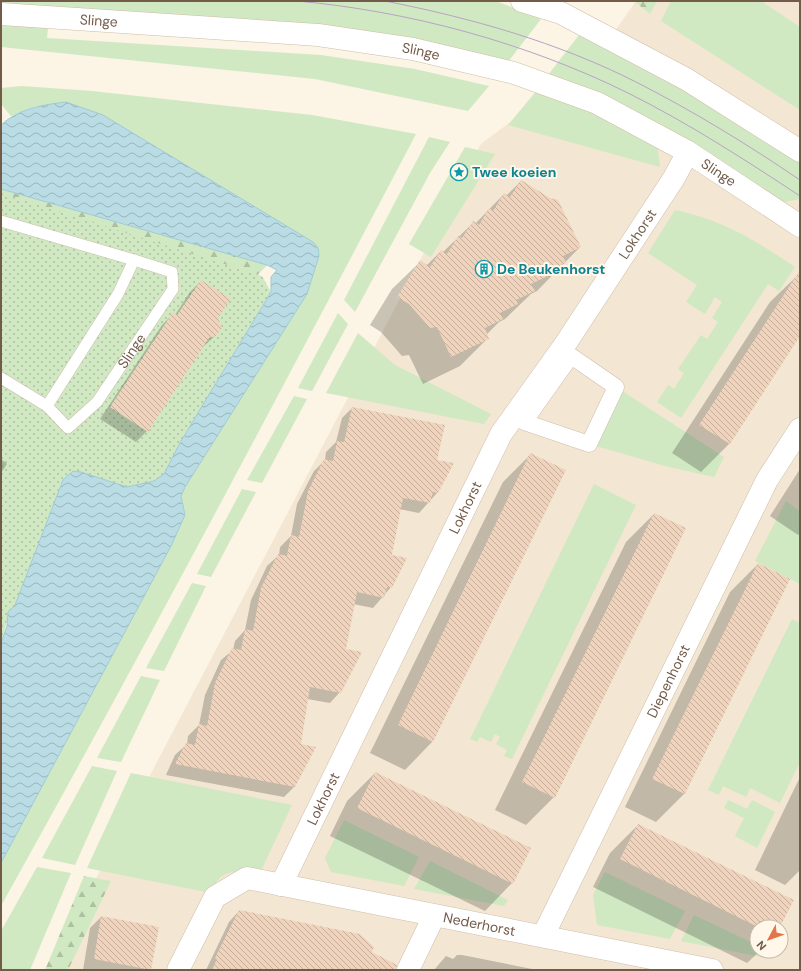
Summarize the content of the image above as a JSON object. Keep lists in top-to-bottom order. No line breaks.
{"streets":{"street":["Slinge","Lokhorst","Diepenhorst","Nederhorst"]},"crossings":[["Slinge","Lokhorst"],["Lokhorst","Nederhorst"],["Diepenhorst","Nederhorst"]],"places":{"place":["Twee koeien"],"building":["De Beukenhorst"]},"north":"bottom left"}
